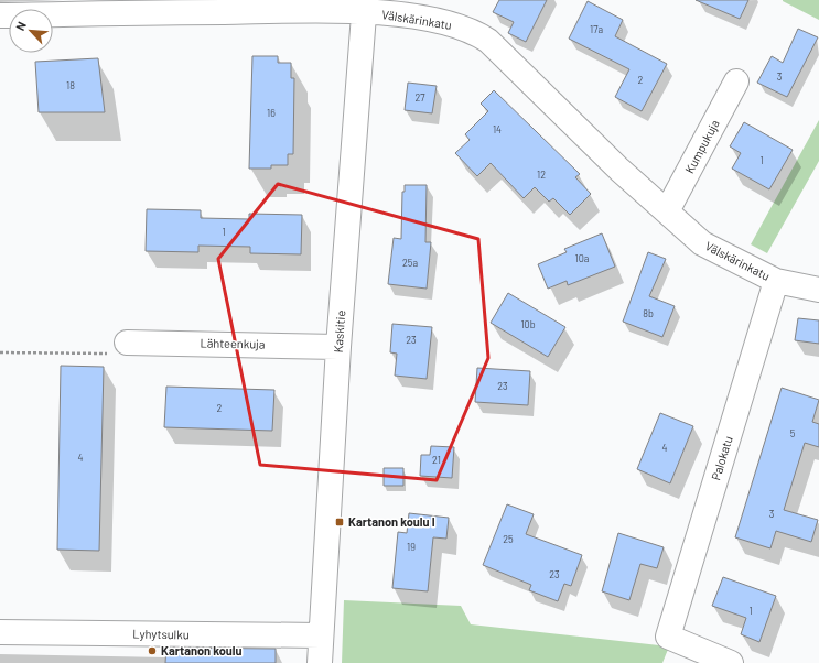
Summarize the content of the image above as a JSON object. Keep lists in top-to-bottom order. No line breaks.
{"streets":{"street":["Välskärinkatu","Kumpukuja","Kaskitie","Lähteenkuja","Palokatu","Lyhytsulku"]},"crossings":[["Välskärinkatu","Kumpukuja"],["Välskärinkatu","Kaskitie"],["Välskärinkatu","Palokatu"],["Kaskitie","Lähteenkuja"],["Kaskitie","Lyhytsulku"]],"places":{"transit":["Kartanon koulu I"],"other":["Kartanon koulu"]},"house_numbers":["17a","3","2","18","27","16","14","1","12","1","10a","25a","8b","10b","23","23","2","5","4","4","21","3","25","19","23","1"],"north":"top left"}
